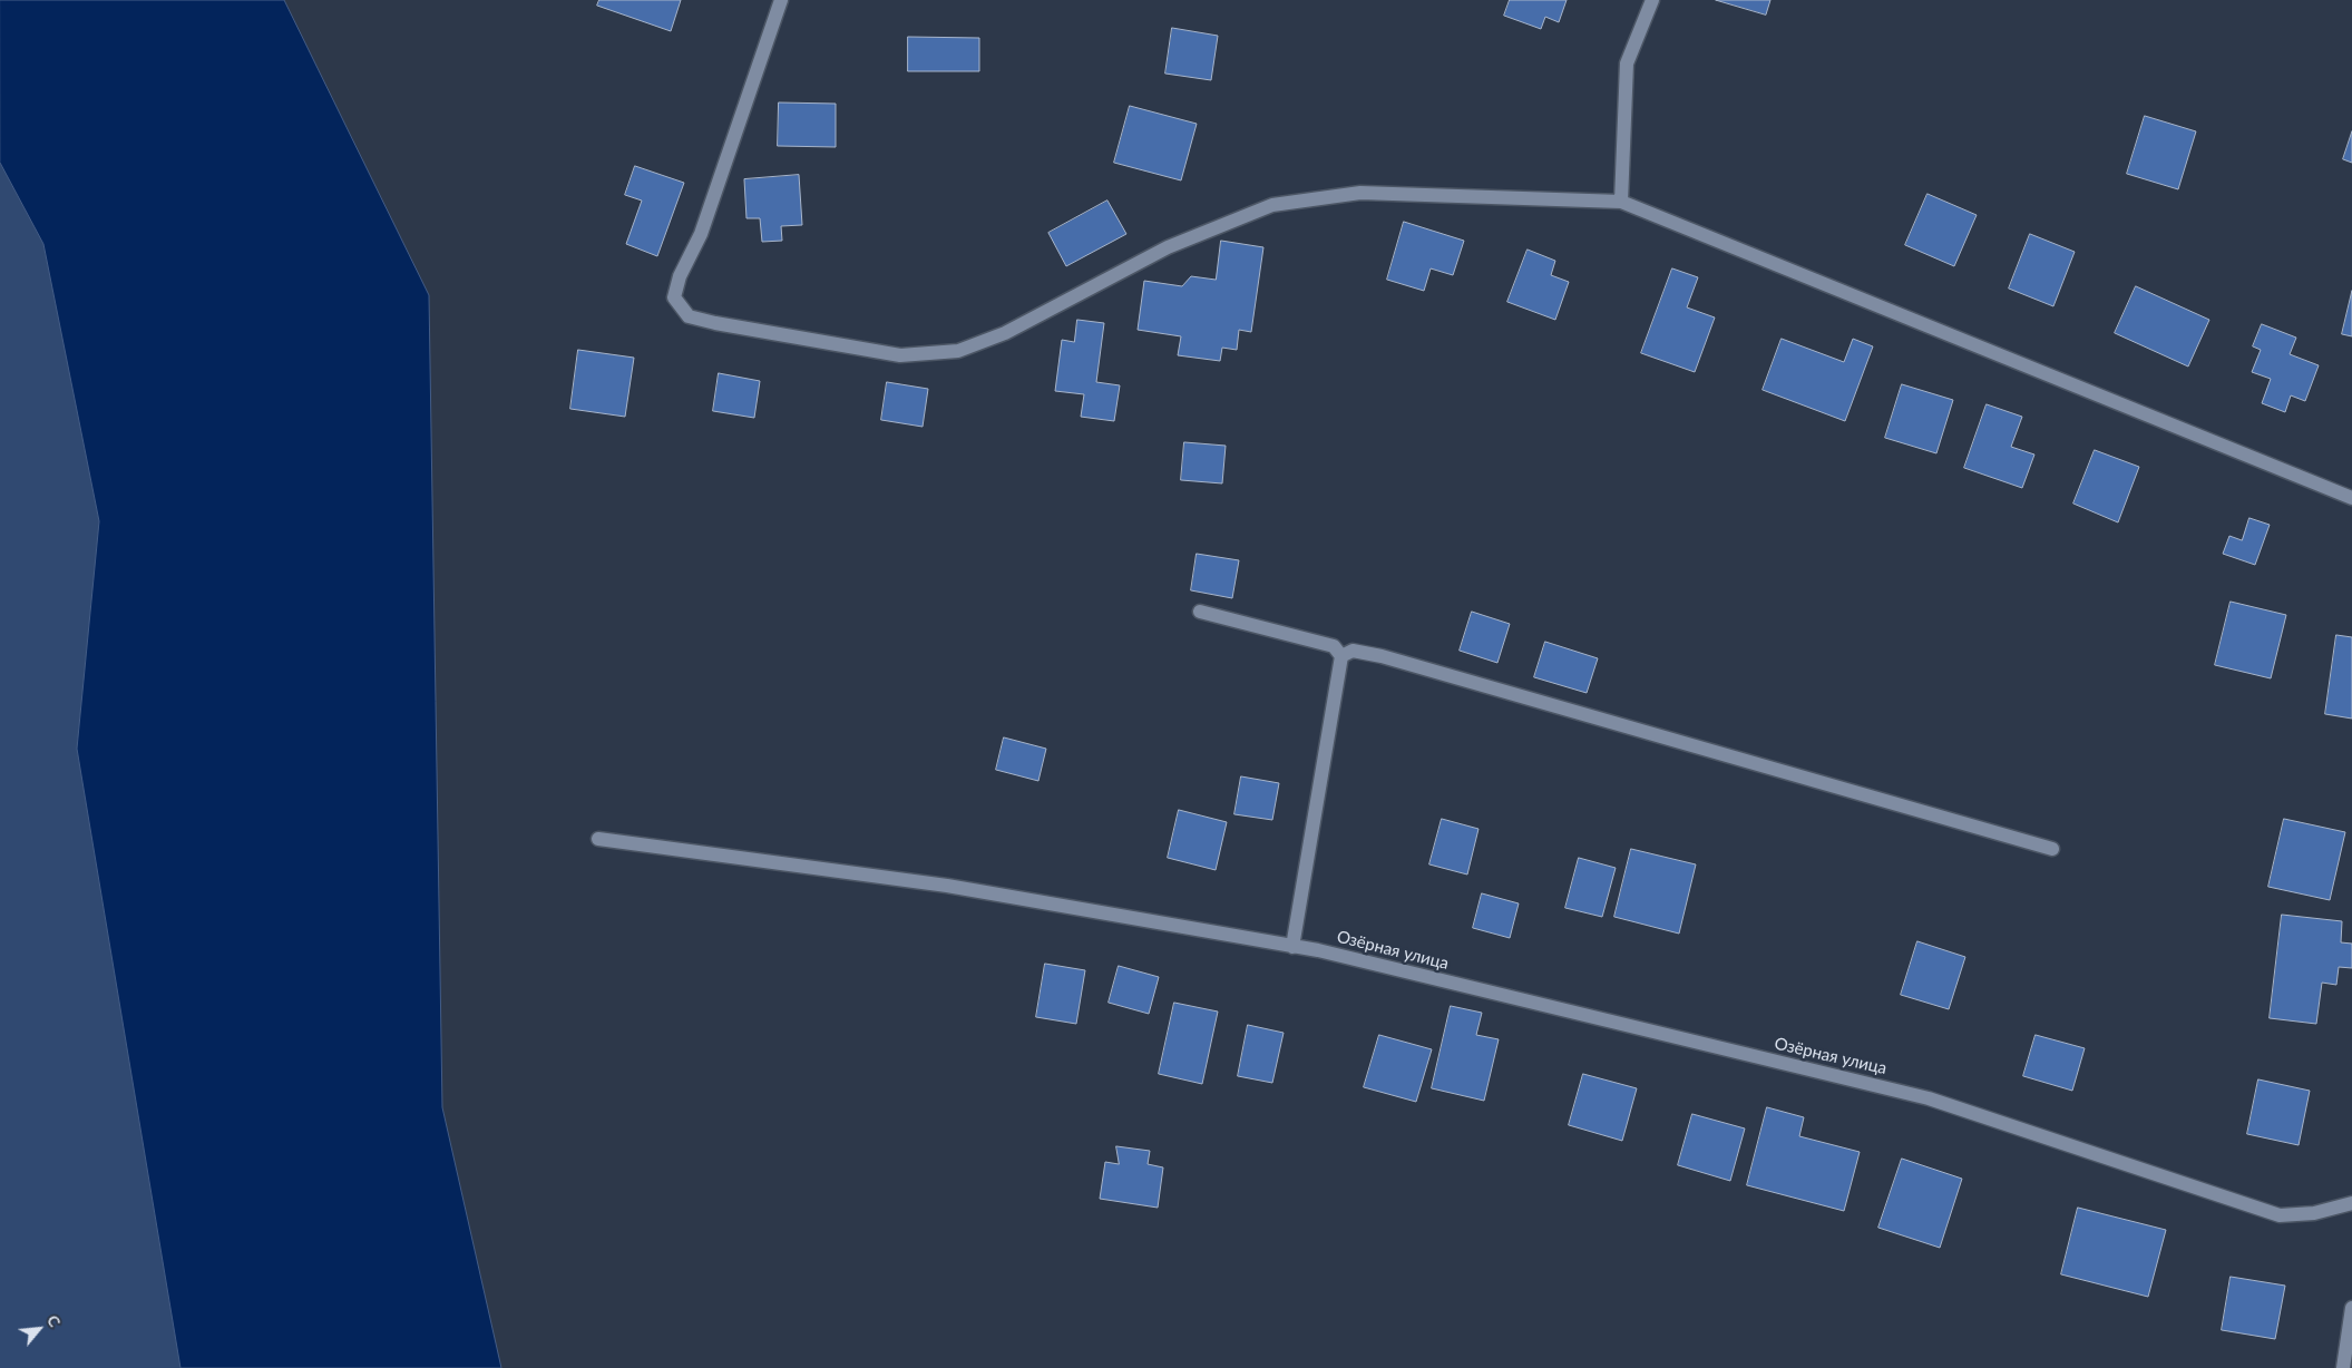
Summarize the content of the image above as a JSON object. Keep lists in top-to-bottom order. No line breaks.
{"streets":{"street":["Озёрная улица"]},"north":"top right"}
